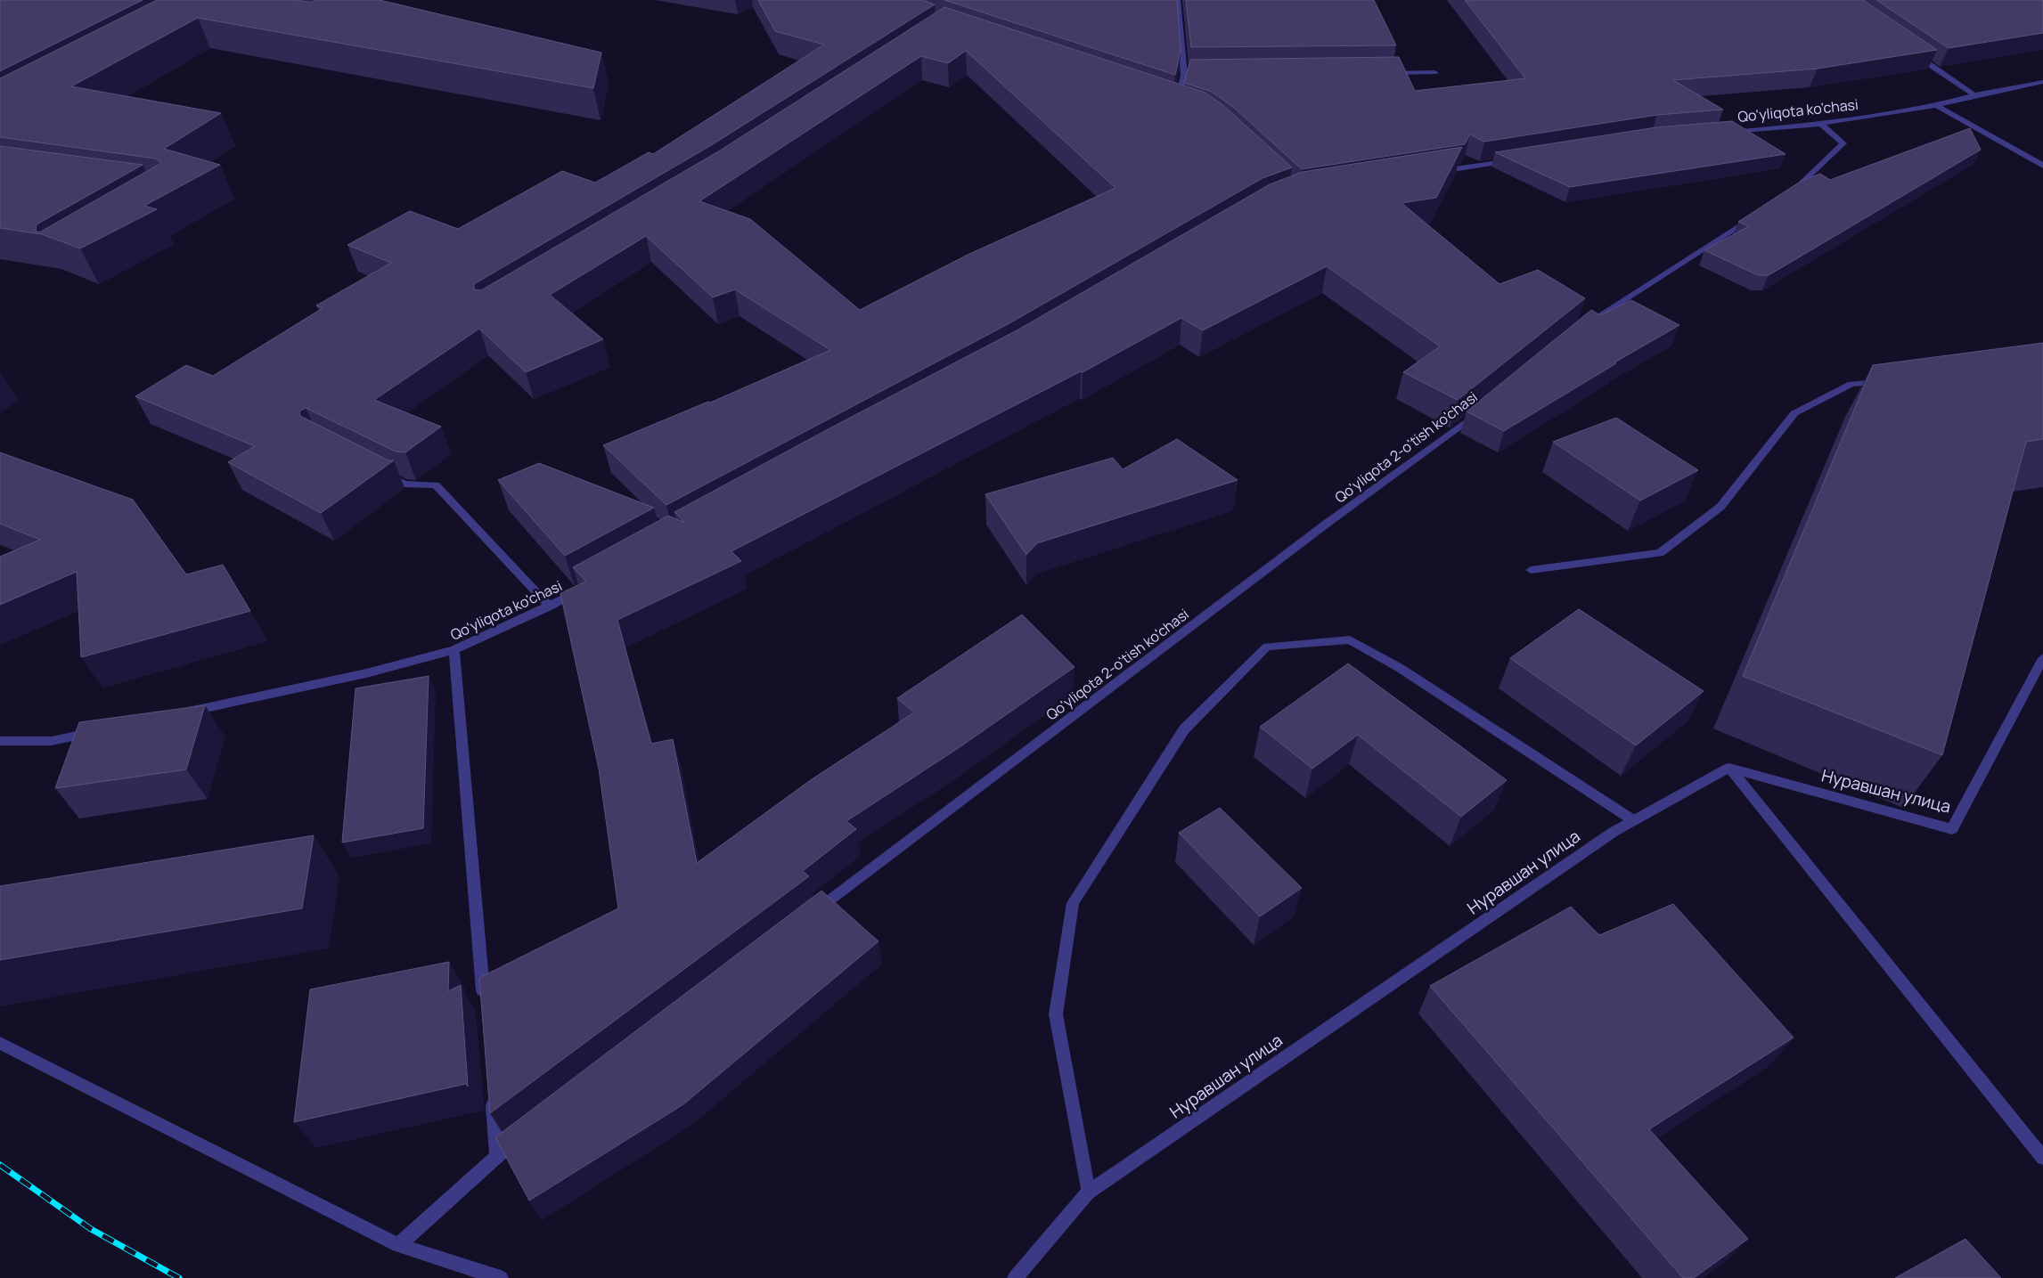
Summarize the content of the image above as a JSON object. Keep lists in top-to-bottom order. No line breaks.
{"streets":{"street":["Qo'yliqota ko'chasi","Qo'yliqota 2-o'tish ko'chasi","Нуравшан улица"]}}
